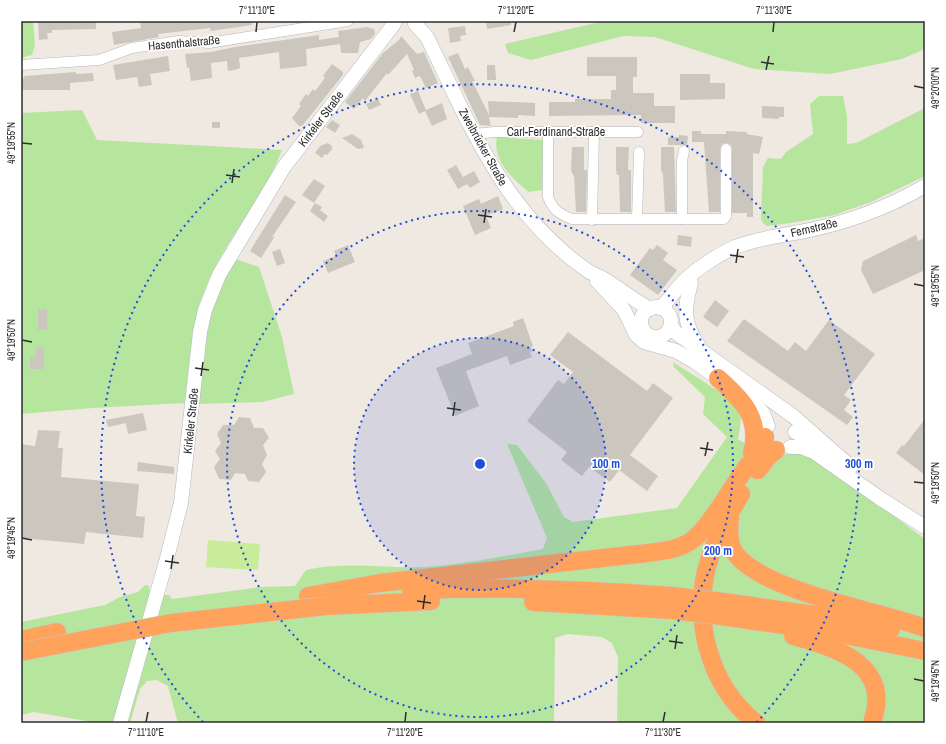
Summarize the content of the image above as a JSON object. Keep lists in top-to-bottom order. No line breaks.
{"streets":{"main road":["Kirkeler Straße","Zweibrücker Straße","Fernstraße"],"street":["Hasenthalstraße","Carl-Ferdinand-Straße"]},"crossings":[["Carl-Ferdinand-Straße","Zweibrücker Straße"],["Zweibrücker Straße","Fernstraße"]],"coordinates":["7°11'10\"E","7°11'20\"E","7°11'30\"E","49°20'00\"N","49°19'55\"N","49°19'50\"N","49°19'45\"N"],"rings":["100 m","300 m","200 m"]}
